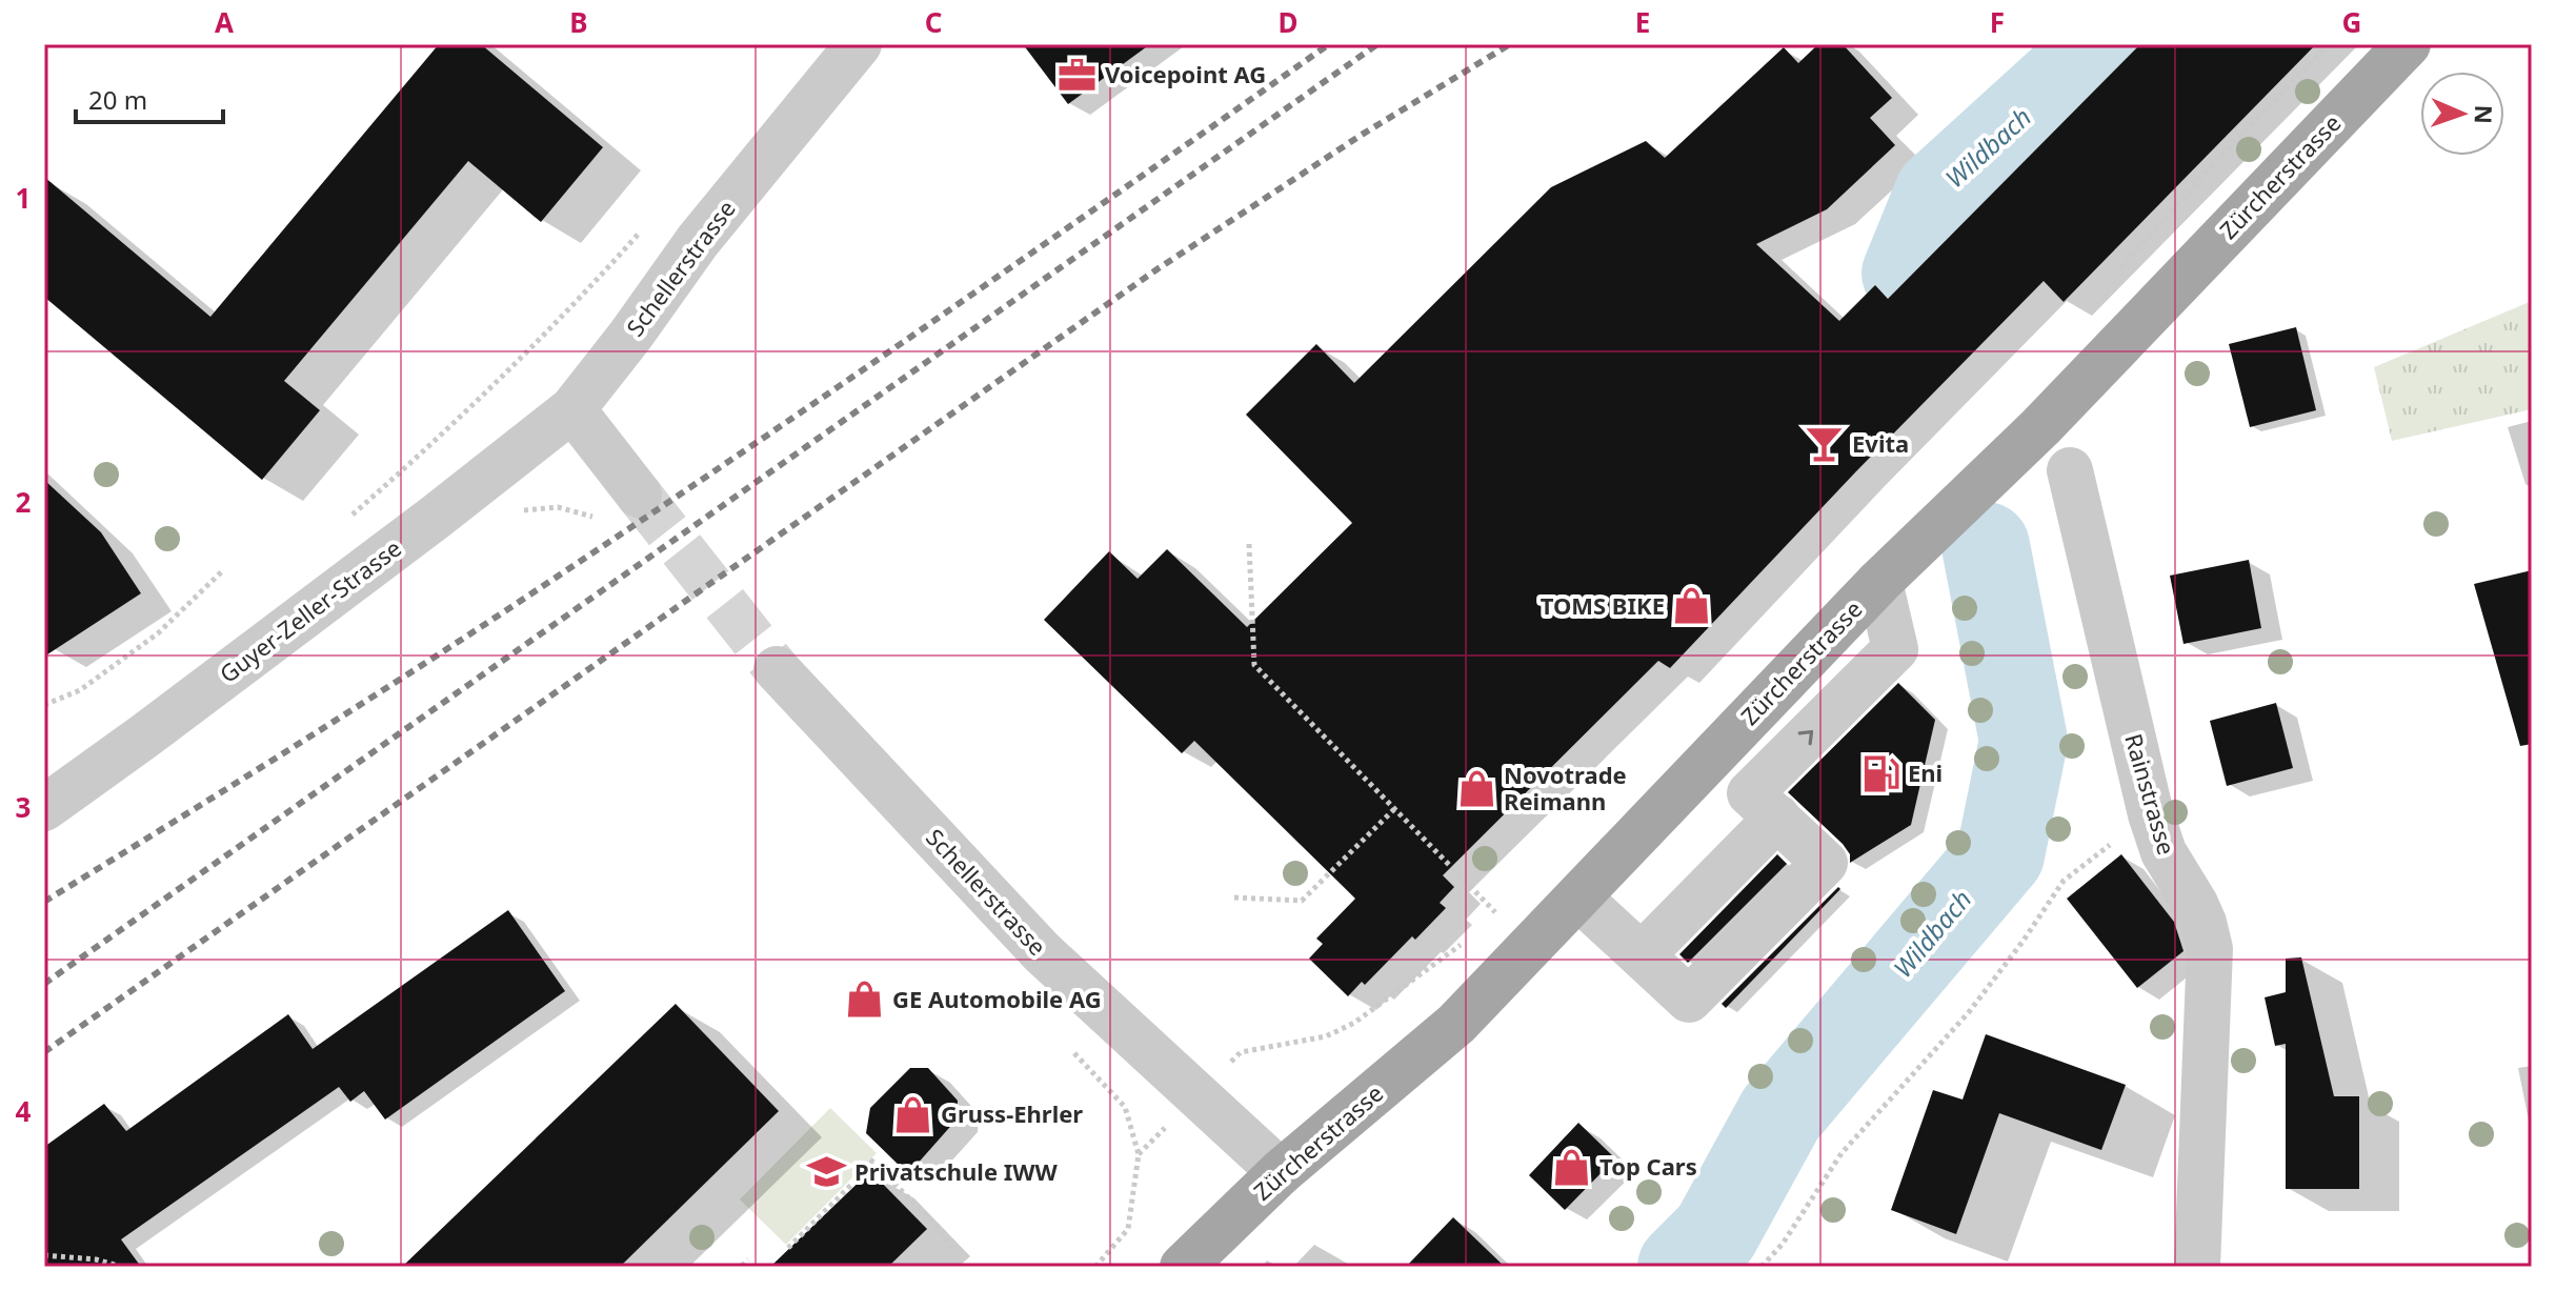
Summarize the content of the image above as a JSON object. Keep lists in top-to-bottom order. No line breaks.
{"streets":{"main road":["Zürcherstrasse"],"street":["Schellerstrasse","Guyer-Zeller-Strasse","Rainstrasse"]},"crossings":[["Zürcherstrasse","Schellerstrasse"],["Schellerstrasse","Guyer-Zeller-Strasse"]],"water":["Wildbach"],"places":{"office":["Voicepoint AG"],"bar":["Evita"],"shop":["TOMS BIKE","Novotrade Reimann","GE Automobile AG","Gruss-Ehrler","Top Cars"],"fuel station":["Eni"],"school or university":["Privatschule IWW"]},"scale_bar":"20 m","north":"right","grid":{"columns":["A","B","C","D","E","F","G"],"rows":["1","2","3","4"]}}
